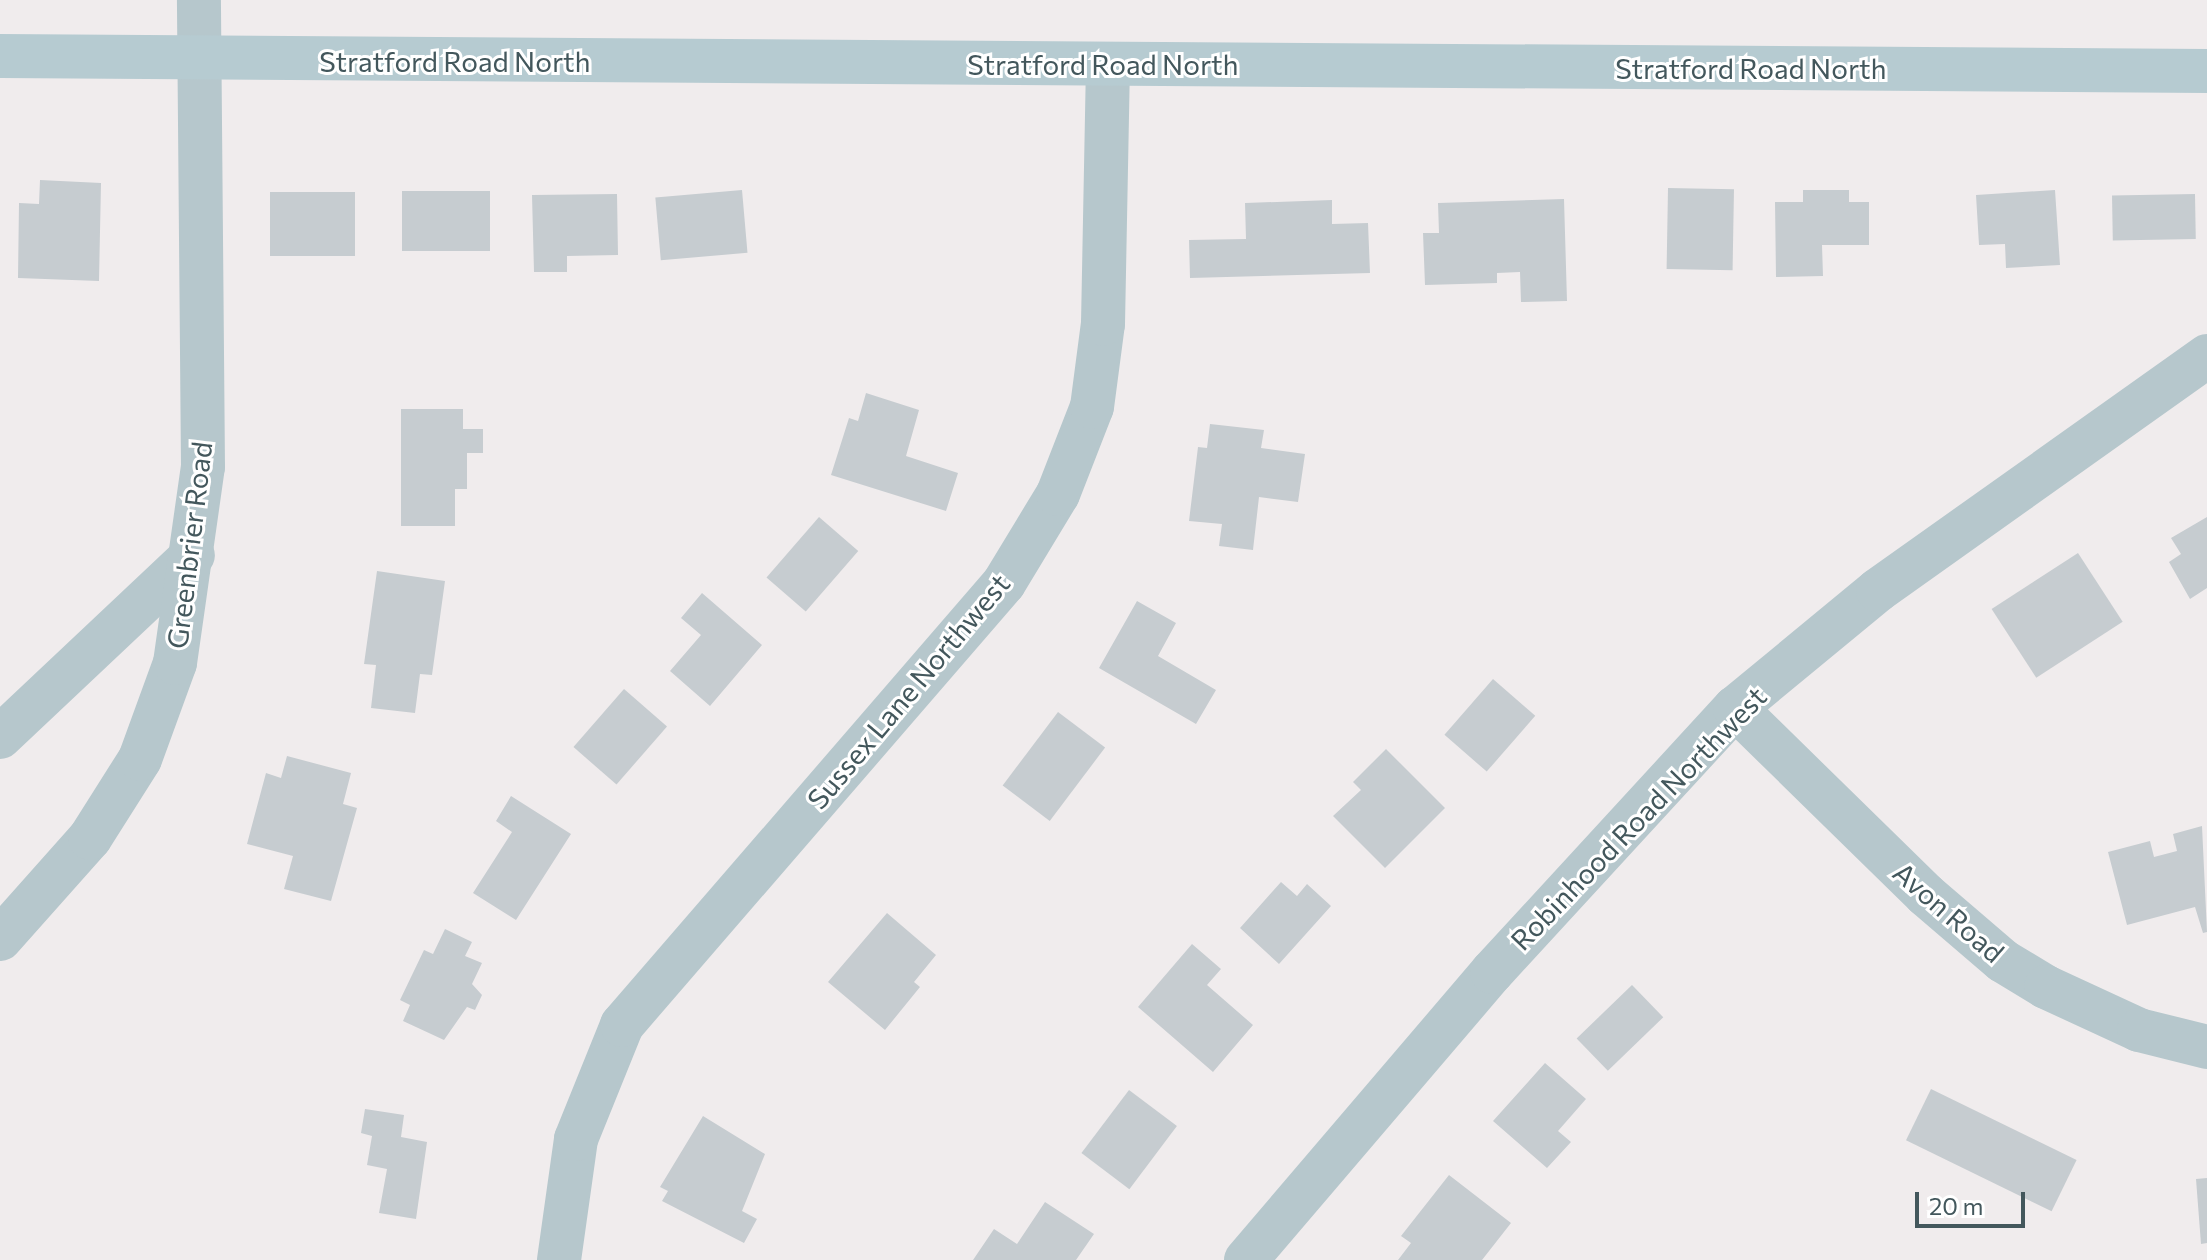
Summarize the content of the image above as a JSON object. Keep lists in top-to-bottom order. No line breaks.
{"streets":{"main road":["Stratford Road North"],"street":["Greenbrier Road","Sussex Lane Northwest","Robinhood Road Northwest","Avon Road"]},"crossings":[["Stratford Road North","Greenbrier Road"],["Stratford Road North","Sussex Lane Northwest"],["Robinhood Road Northwest","Avon Road"]],"scale_bar":"20 m"}
